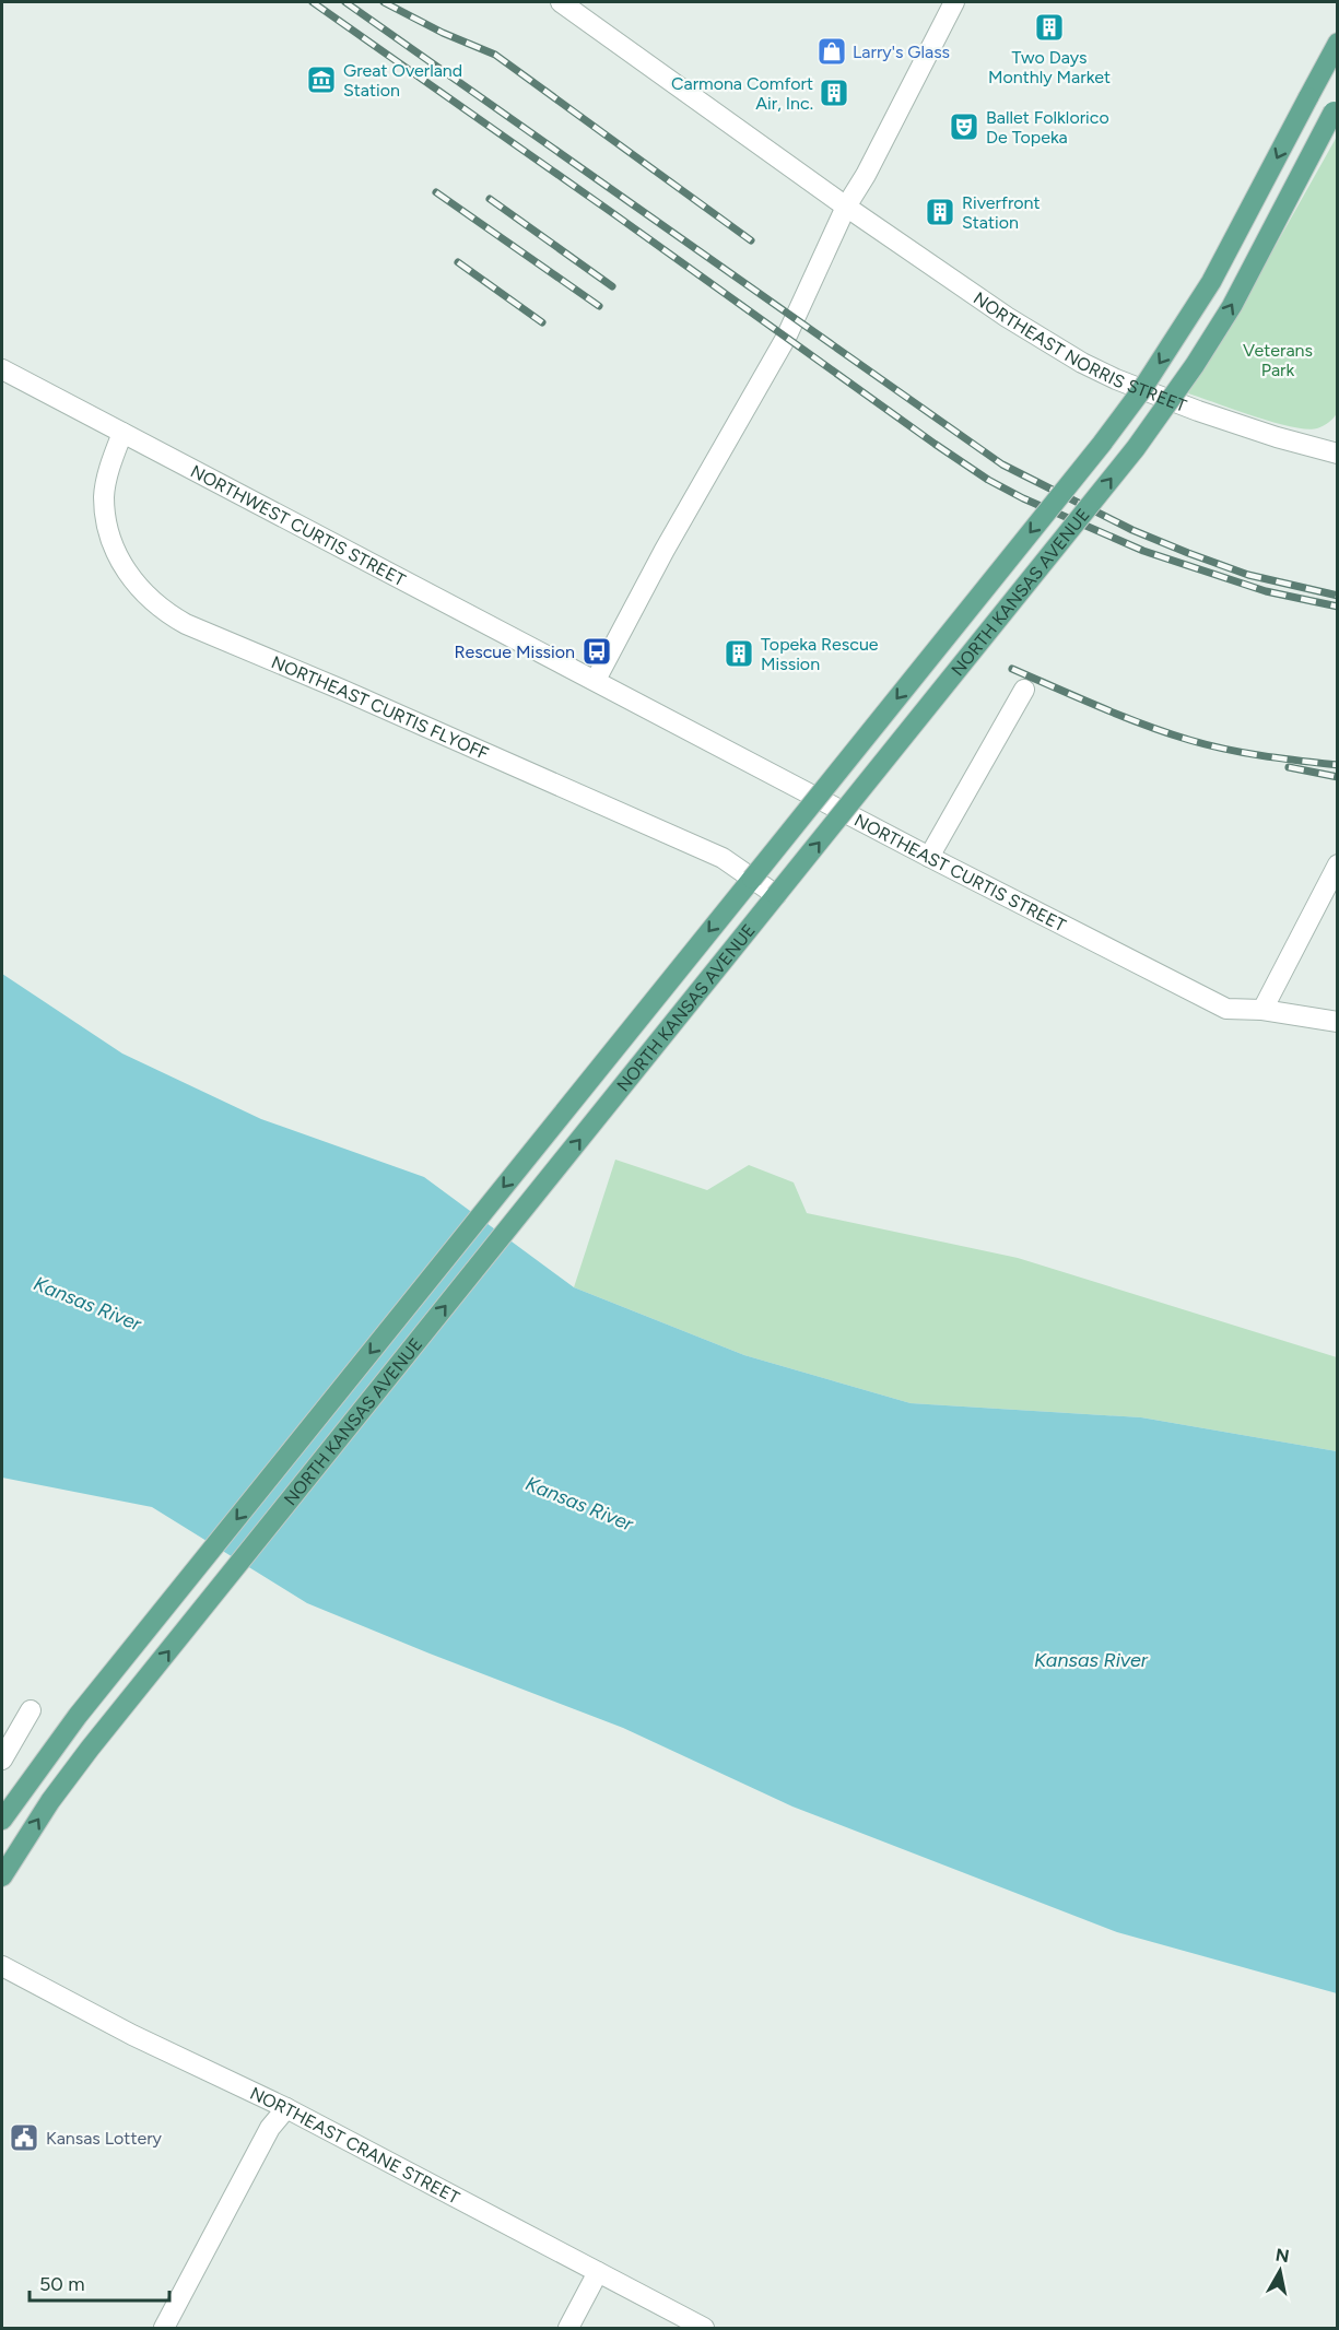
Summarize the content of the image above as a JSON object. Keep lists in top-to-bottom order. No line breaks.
{"streets":{"main road":["NORTH KANSAS AVENUE"],"street":["NORTHEAST NORRIS STREET","NORTHWEST CURTIS STREET","NORTHEAST CURTIS FLYOFF","NORTHEAST CURTIS STREET","NORTHEAST CRANE STREET"]},"crossings":[["NORTHWEST CURTIS STREET","NORTHEAST CURTIS FLYOFF"],["NORTHWEST CURTIS STREET","NORTHEAST CURTIS STREET"],["NORTH KANSAS AVENUE","NORTHEAST CURTIS FLYOFF"]],"water":["Kansas River"],"parks":["Veterans Park"],"places":{"building":["Two Days Monthly Market","Carmona Comfort Air, Inc.","Riverfront Station","Topeka Rescue Mission"],"shop":["Larry's Glass"],"museum":["Great Overland Station"],"theatre":["Ballet Folklorico De Topeka"],"bus stop":["Rescue Mission"],"public building":["Kansas Lottery"]},"scale_bar":"50 m","north":"top"}
